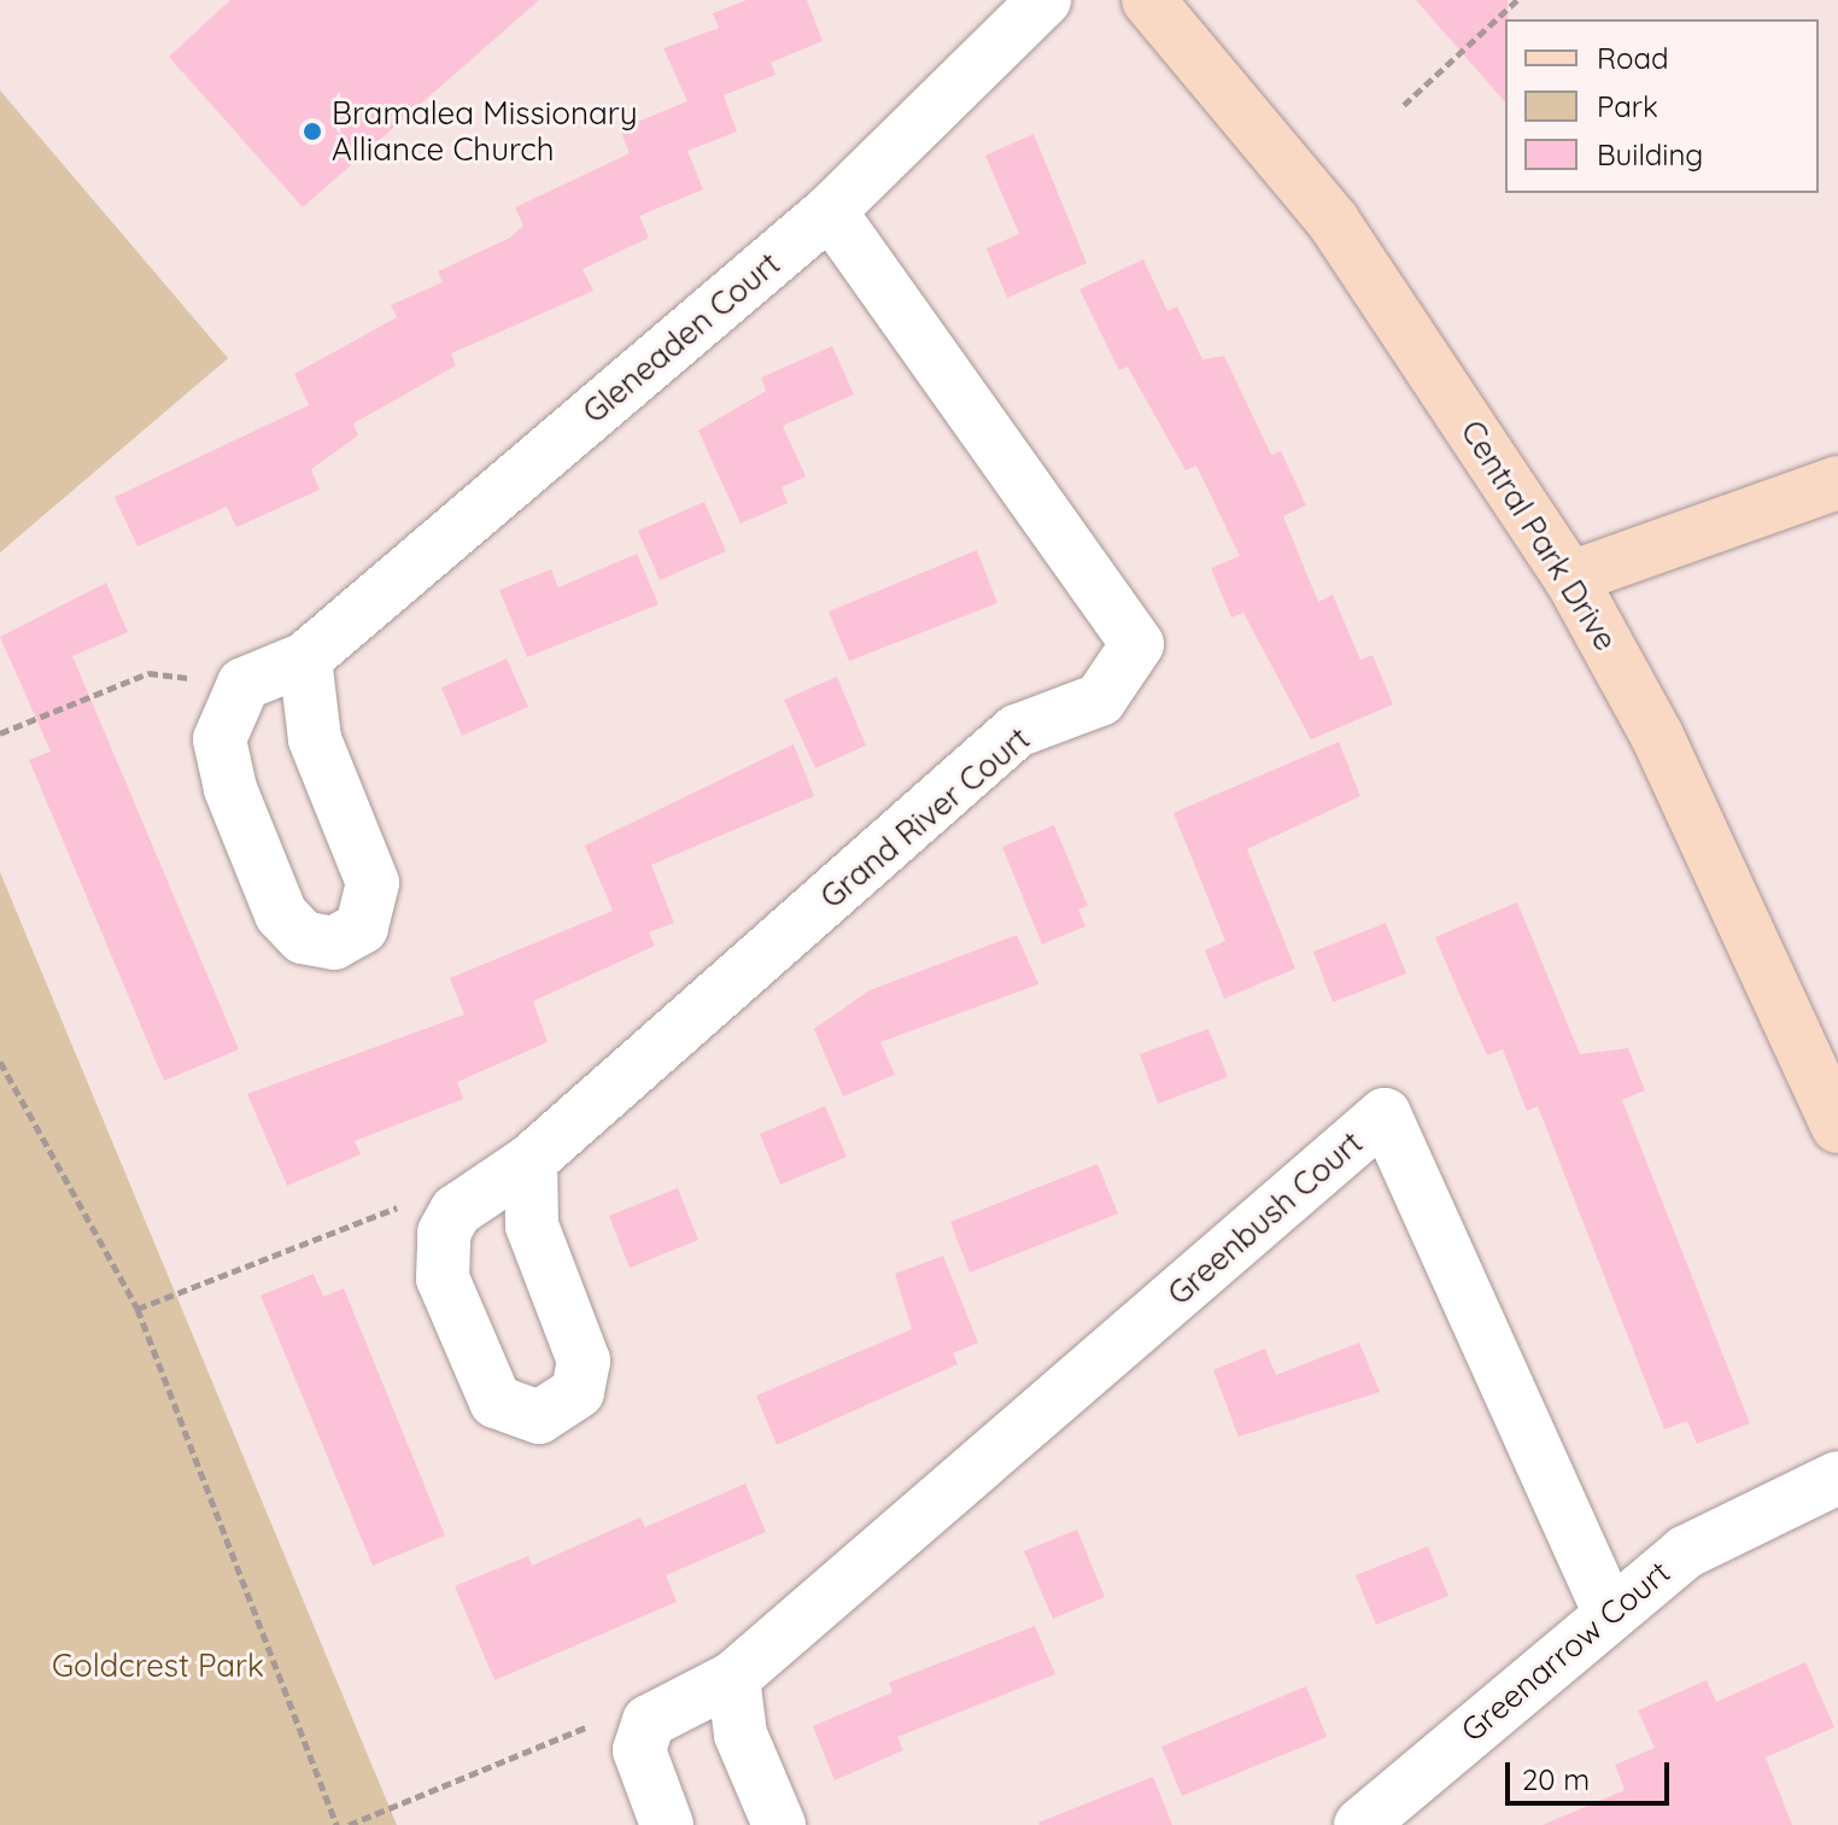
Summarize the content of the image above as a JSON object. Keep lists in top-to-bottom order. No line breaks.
{"streets":{"street":["Gleneaden Court","Central Park Drive","Grand River Court","Greenbush Court","Greenarrow Court"]},"crossings":[["Gleneaden Court","Grand River Court"],["Greenbush Court","Greenarrow Court"]],"parks":["Goldcrest Park"],"places":["Bramalea Missionary Alliance Church"],"legend":["Road","Park","Building"],"scale_bar":"20 m"}
